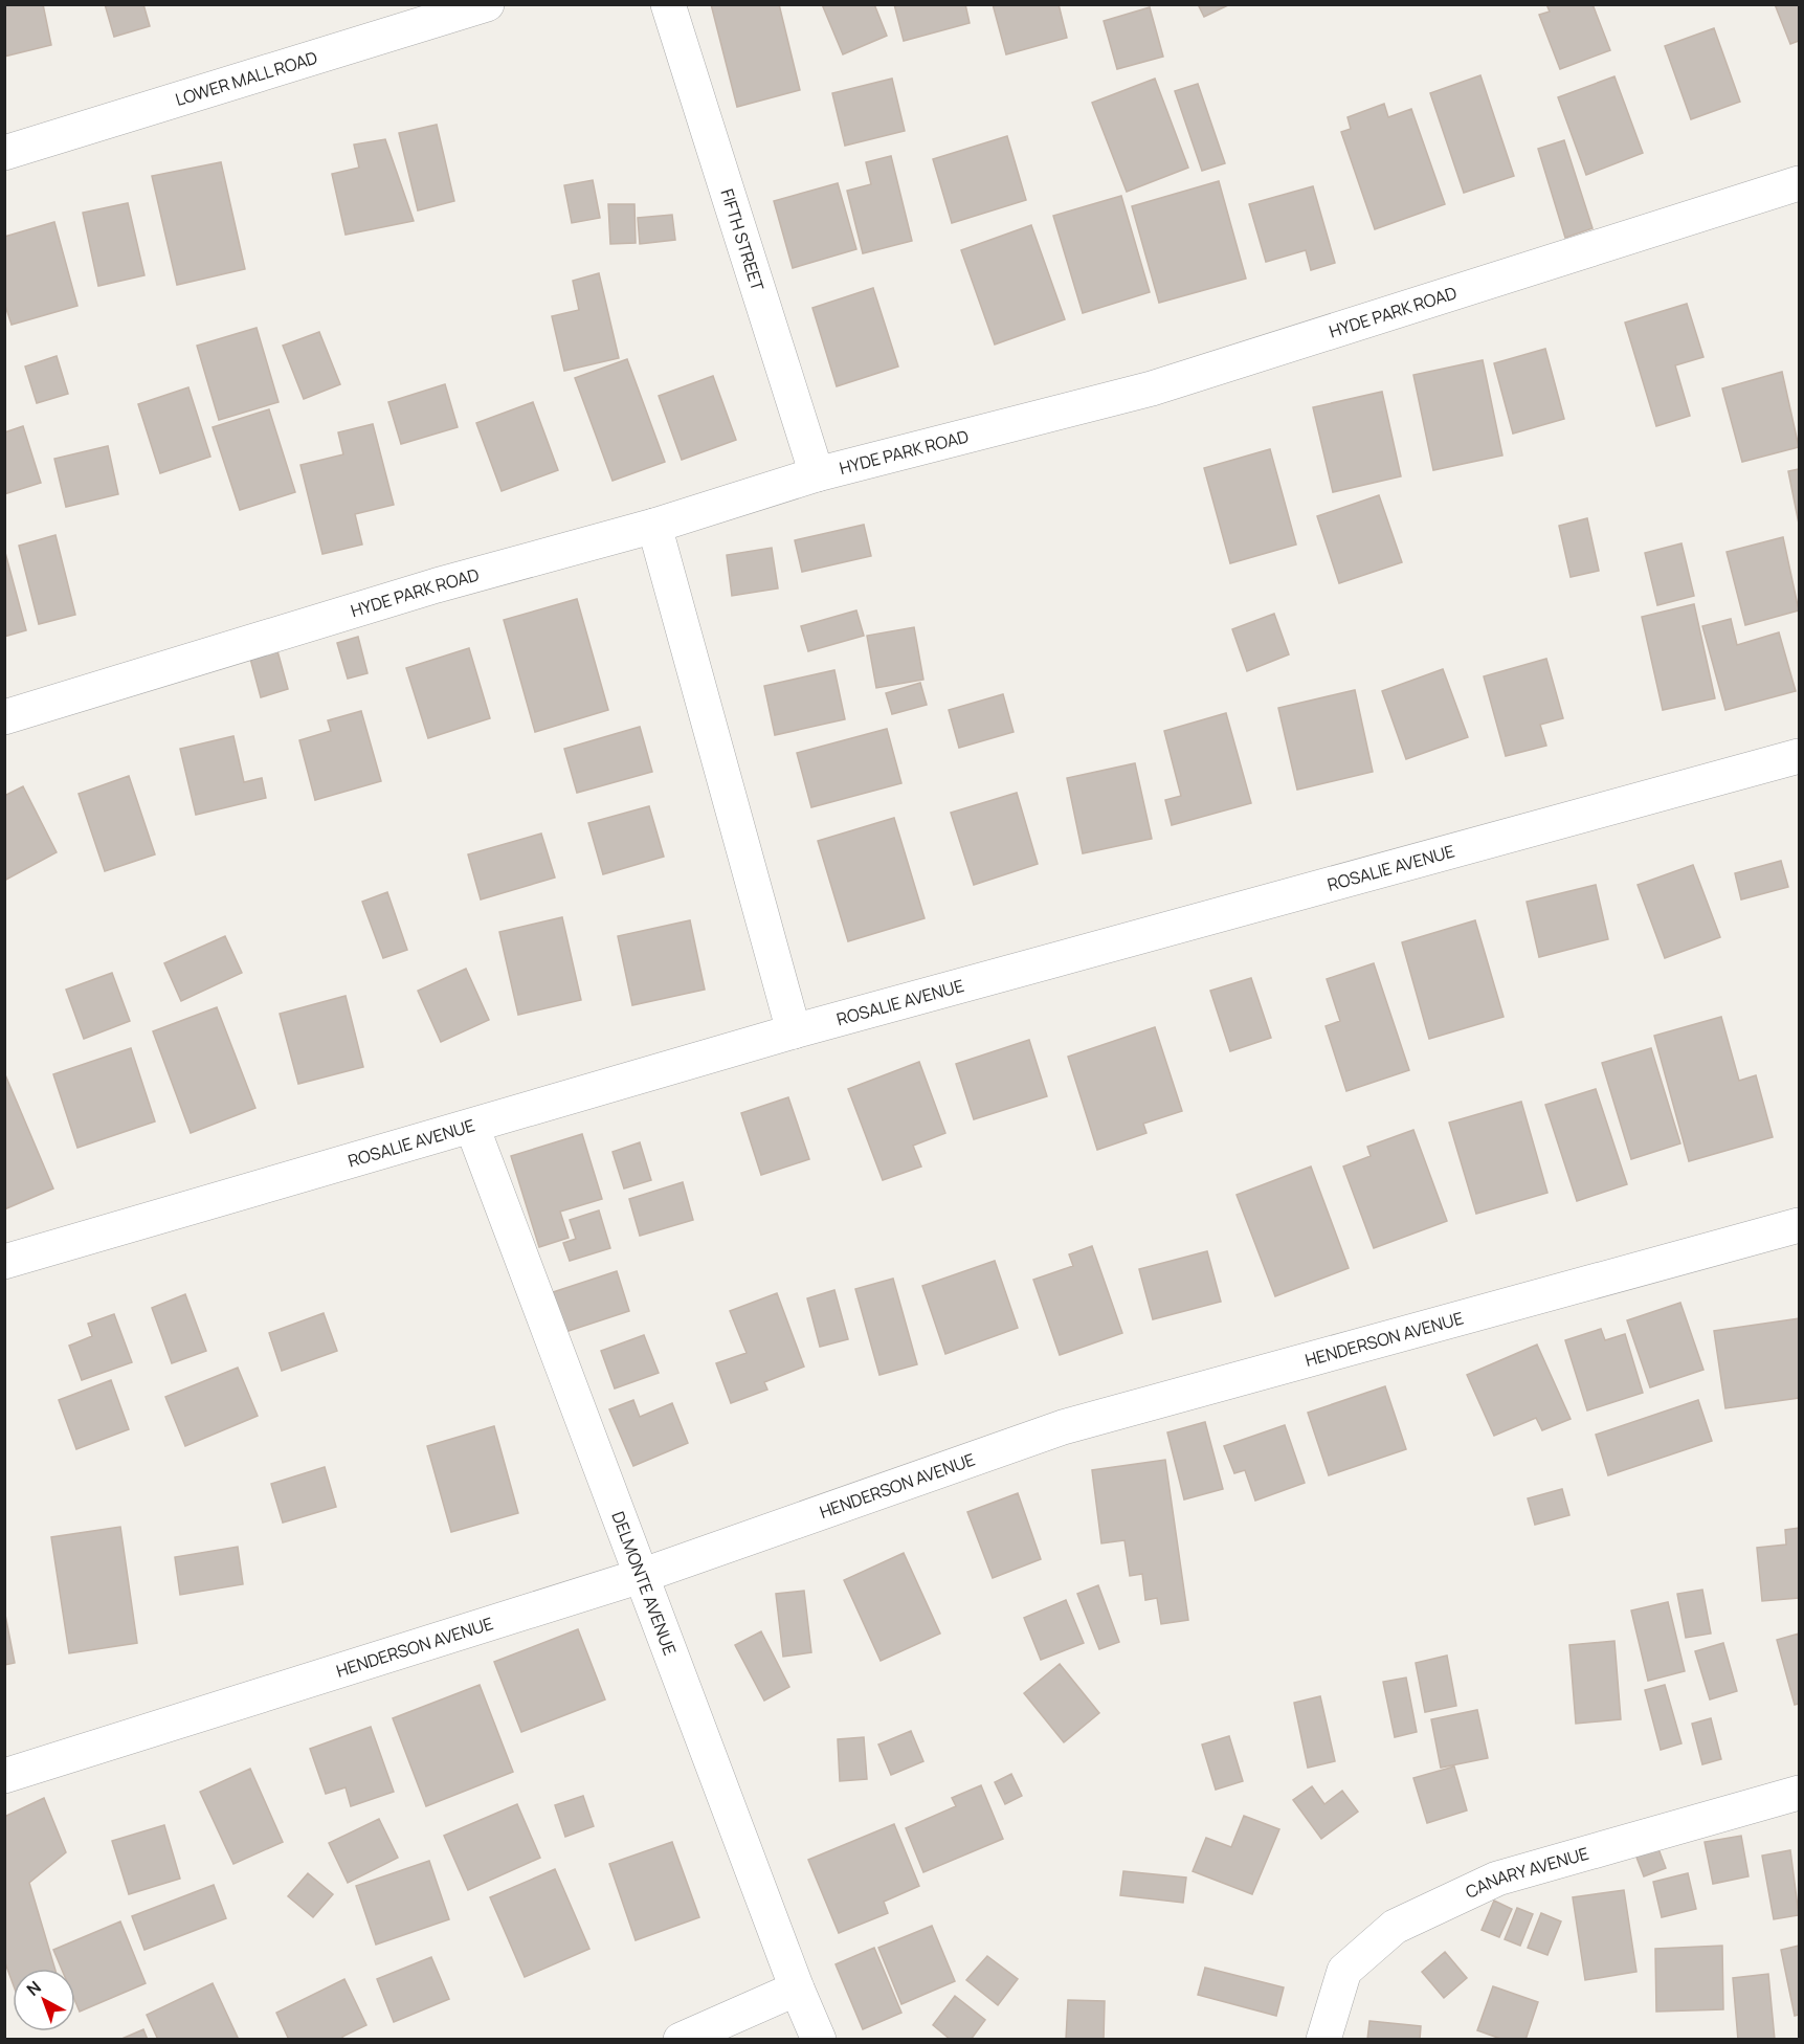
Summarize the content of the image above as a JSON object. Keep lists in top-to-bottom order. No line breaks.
{"streets":{"street":["LOWER MALL ROAD","FIFTH STREET","HYDE PARK ROAD","ROSALIE AVENUE","HENDERSON AVENUE","DELMONTE AVENUE","CANARY AVENUE"]},"crossings":[["FIFTH STREET","HYDE PARK ROAD"],["ROSALIE AVENUE","DELMONTE AVENUE"],["HENDERSON AVENUE","DELMONTE AVENUE"]],"north":"top left"}
